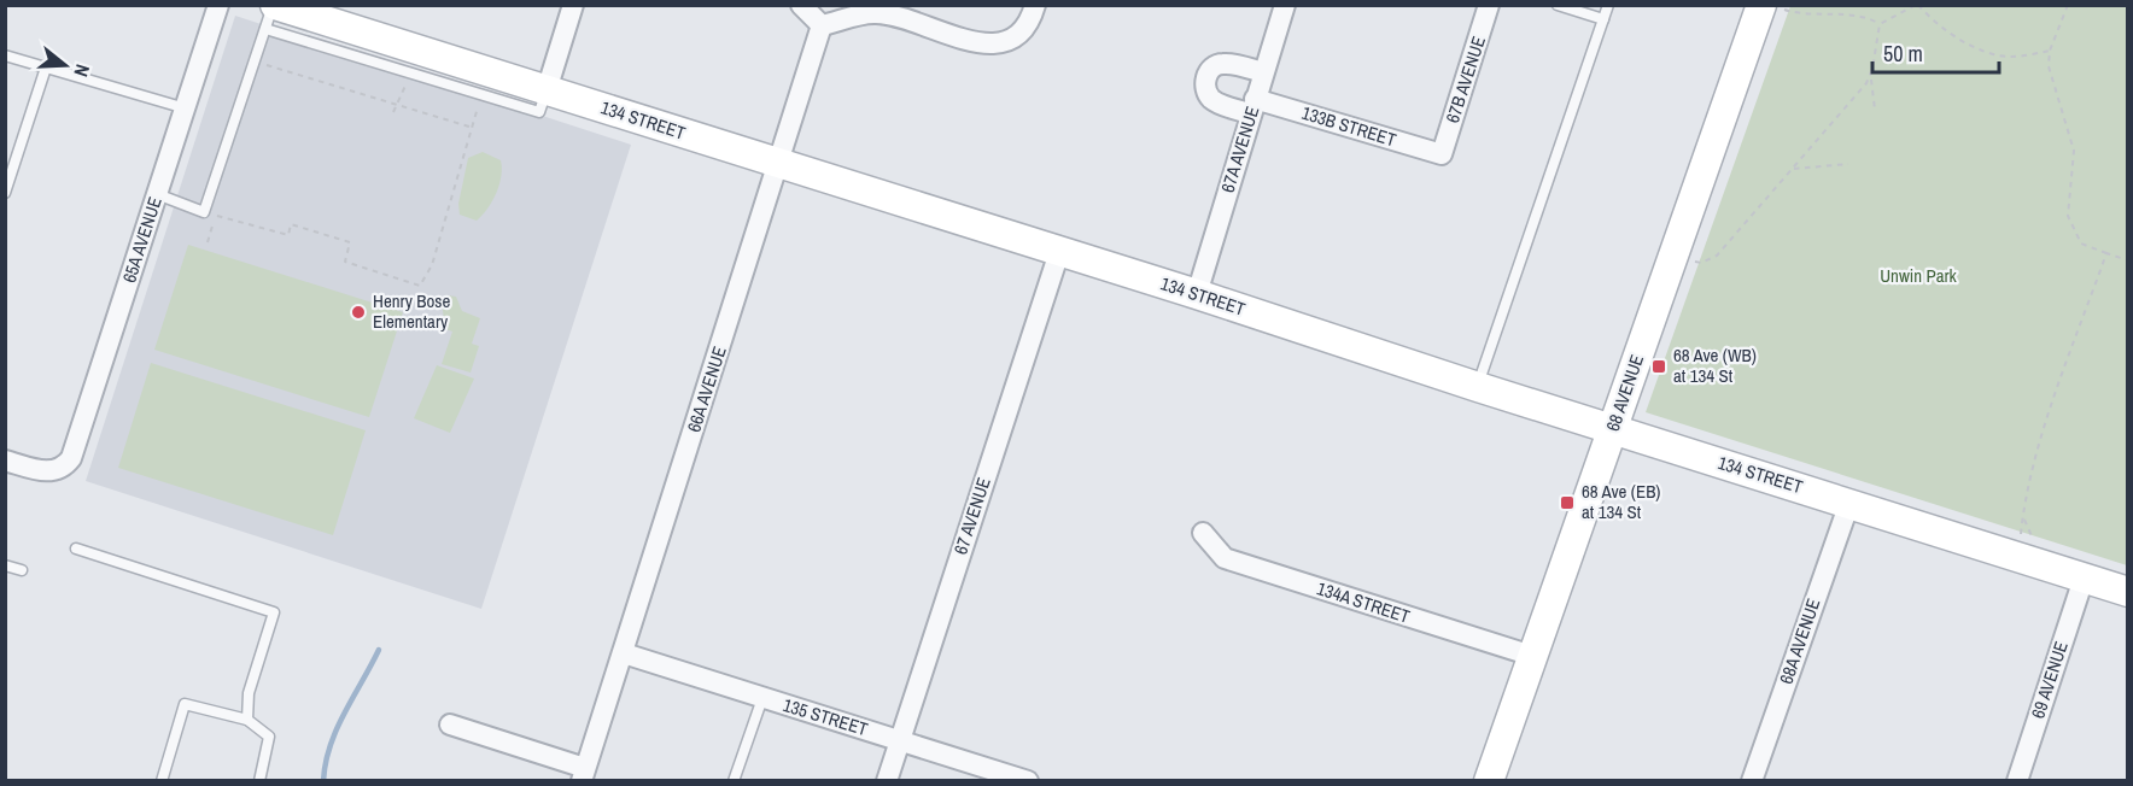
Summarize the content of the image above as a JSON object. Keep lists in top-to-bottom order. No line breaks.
{"streets":{"street":["67B AVENUE","134 STREET","133B STREET","67A AVENUE","65A AVENUE","66A AVENUE","68 AVENUE","67 AVENUE","134A STREET","68A AVENUE","69 AVENUE","135 STREET"]},"crossings":[["67B AVENUE","133B STREET"],["134 STREET","67A AVENUE"],["134 STREET","66A AVENUE"],["134 STREET","68 AVENUE"],["134 STREET","67 AVENUE"],["134 STREET","68A AVENUE"],["134 STREET","69 AVENUE"],["133B STREET","67A AVENUE"],["66A AVENUE","135 STREET"],["68 AVENUE","134A STREET"],["67 AVENUE","135 STREET"]],"parks":["Unwin Park"],"places":{"other":["Henry Bose Elementary"],"transit":["68 Ave (WB) at 134 St","68 Ave (EB) at 134 St"]},"scale_bar":"50 m","north":"right"}
